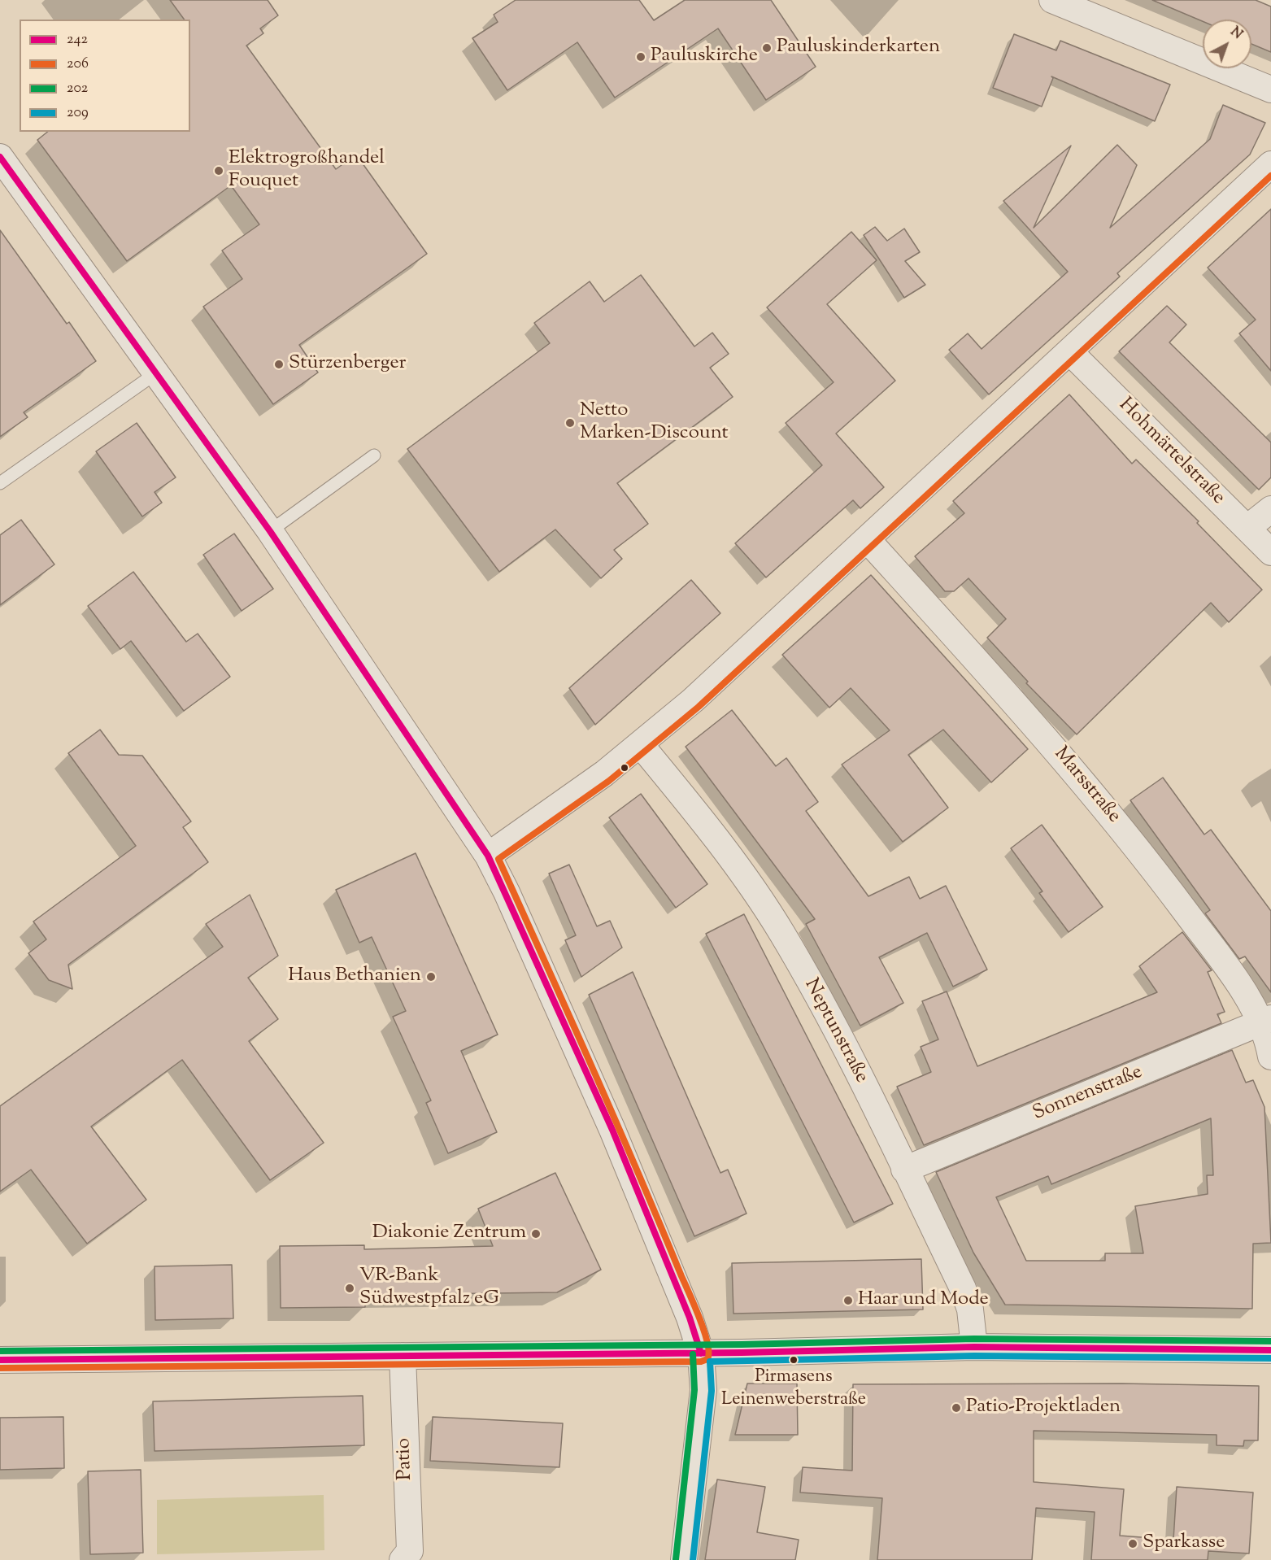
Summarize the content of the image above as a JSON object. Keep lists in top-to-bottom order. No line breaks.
{"streets":{"street":["Hohmärtelstraße","Marsstraße","Neptunstraße","Sonnenstraße","Patio"]},"crossings":[["Marsstraße","Sonnenstraße"],["Neptunstraße","Sonnenstraße"]],"places":["Pauluskinderkarten","Pauluskirche","Elektrogroßhandel Fouquet","Stürzenberger","Netto Marken-Discount","Haus Bethanien","Diakonie Zentrum","VR-Bank Südwestpfalz eG","Haar und Mode","Pirmasens Leinenweberstraße","Patio-Projektladen","Sparkasse"],"lines":["transit line 242","transit line 206","transit line 202","transit line 209"],"legend":["242","206","202","209"],"north":"top right"}
